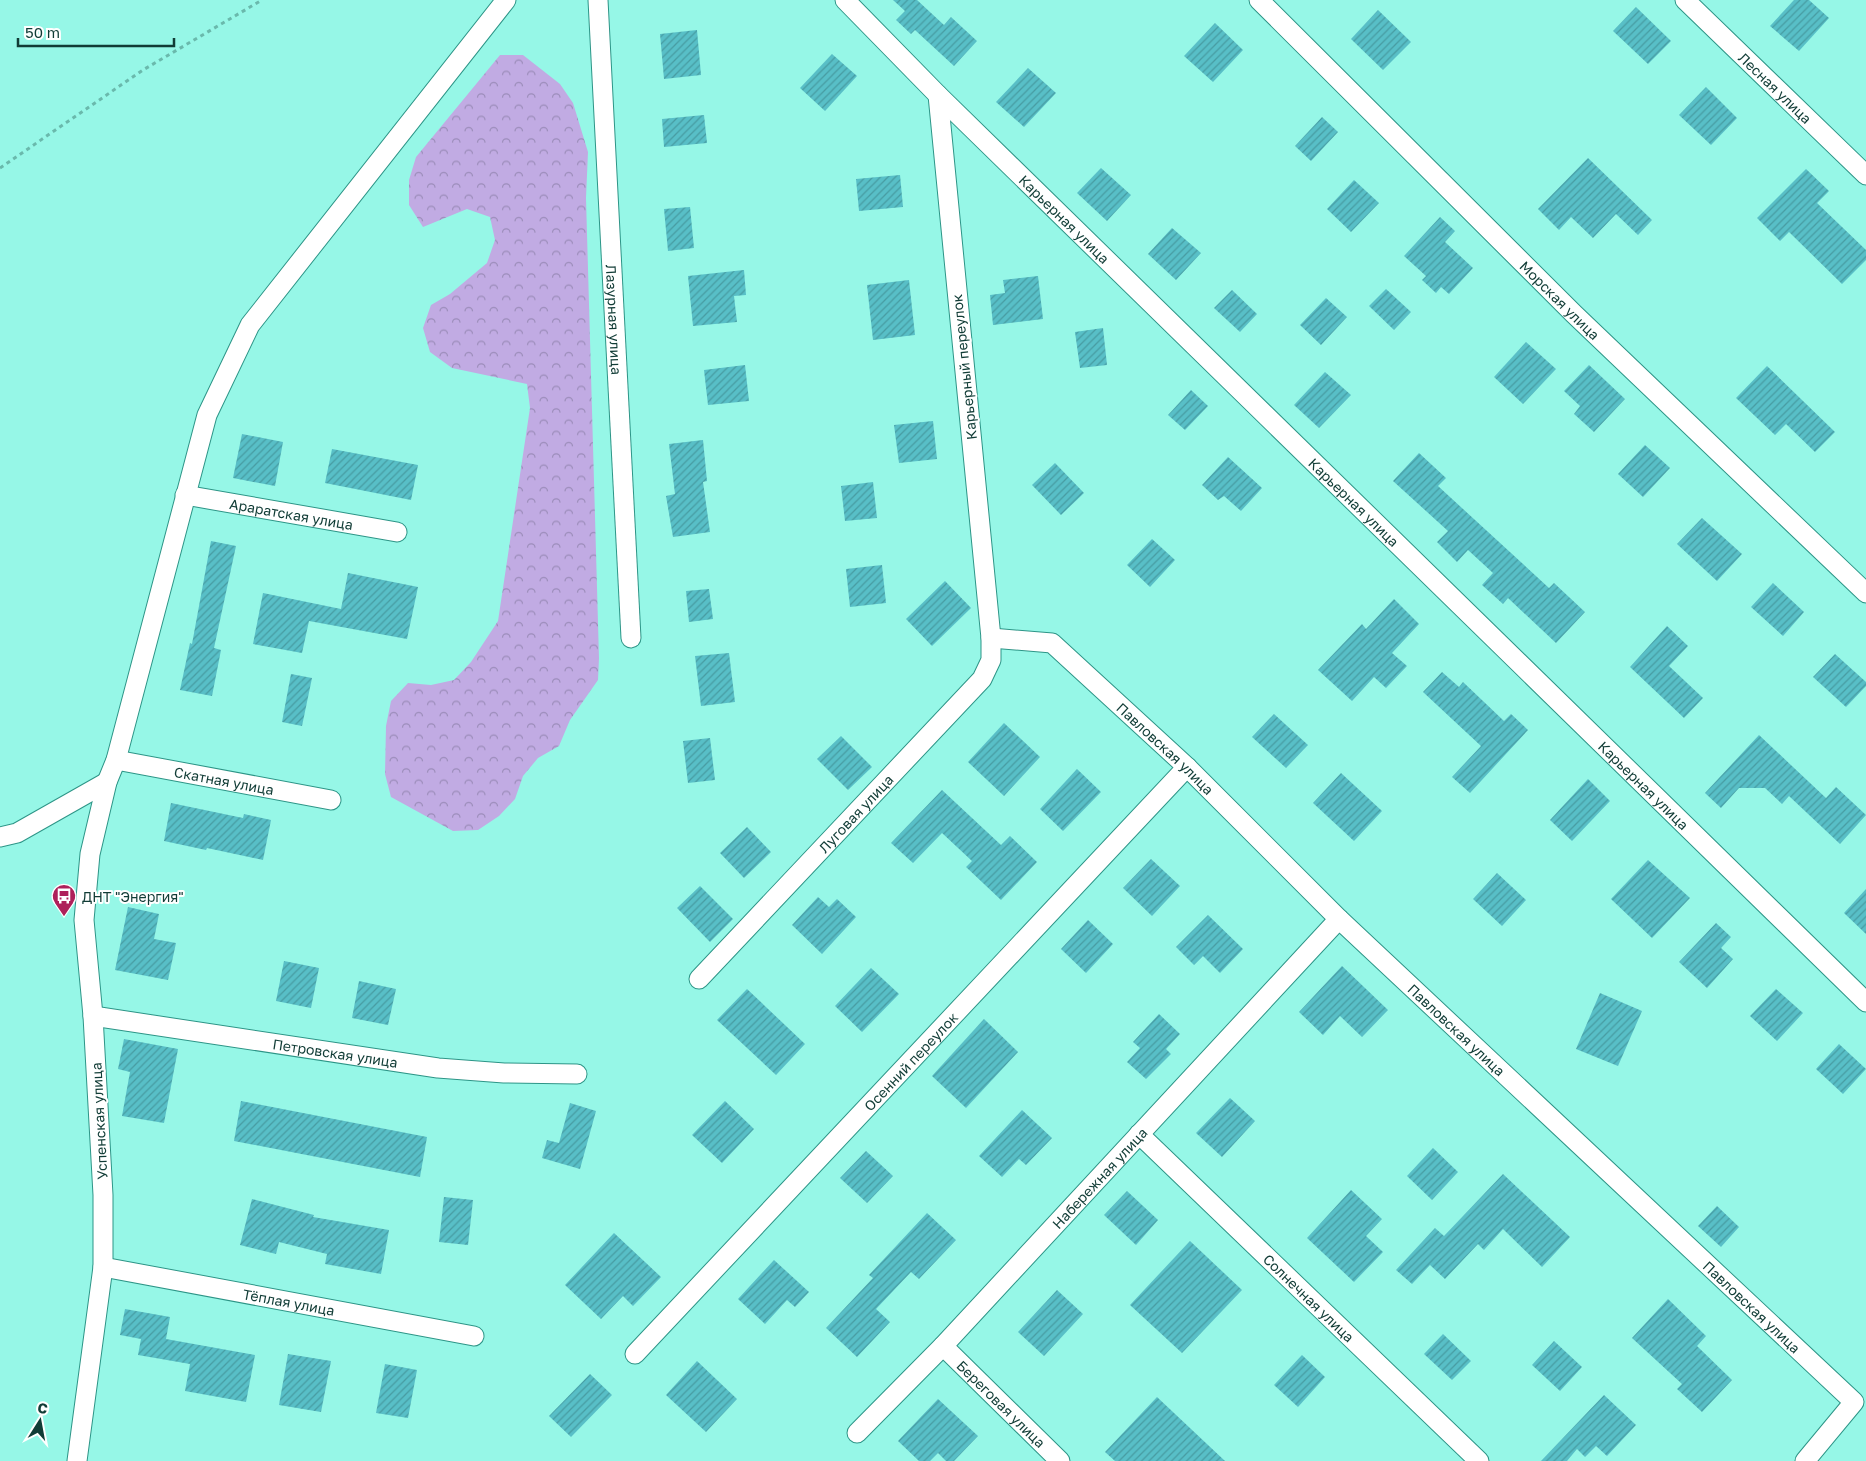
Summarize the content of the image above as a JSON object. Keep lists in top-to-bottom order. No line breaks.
{"streets":{"street":["Лесная улица","Карьерная улица","Морская улица","Лазурная улица","Карьерный переулок","Араратская улица","Павловская улица","Скатная улица","Луговая улица","Петровская улица","Осенний переулок","Успенская улица","Набережная улица","Солнечная улица","Тёплая улица","Береговая улица"]},"crossings":[["Карьерная улица","Карьерный переулок"],["Карьерный переулок","Павловская улица"],["Карьерный переулок","Луговая улица"],["Араратская улица","Успенская улица"],["Павловская улица","Луговая улица"],["Павловская улица","Осенний переулок"],["Павловская улица","Набережная улица"],["Скатная улица","Успенская улица"],["Петровская улица","Успенская улица"],["Успенская улица","Тёплая улица"],["Набережная улица","Солнечная улица"],["Набережная улица","Береговая улица"]],"places":{"bus stop":["ДНТ \"Энергия\""]},"scale_bar":"50 m","north":"top"}
